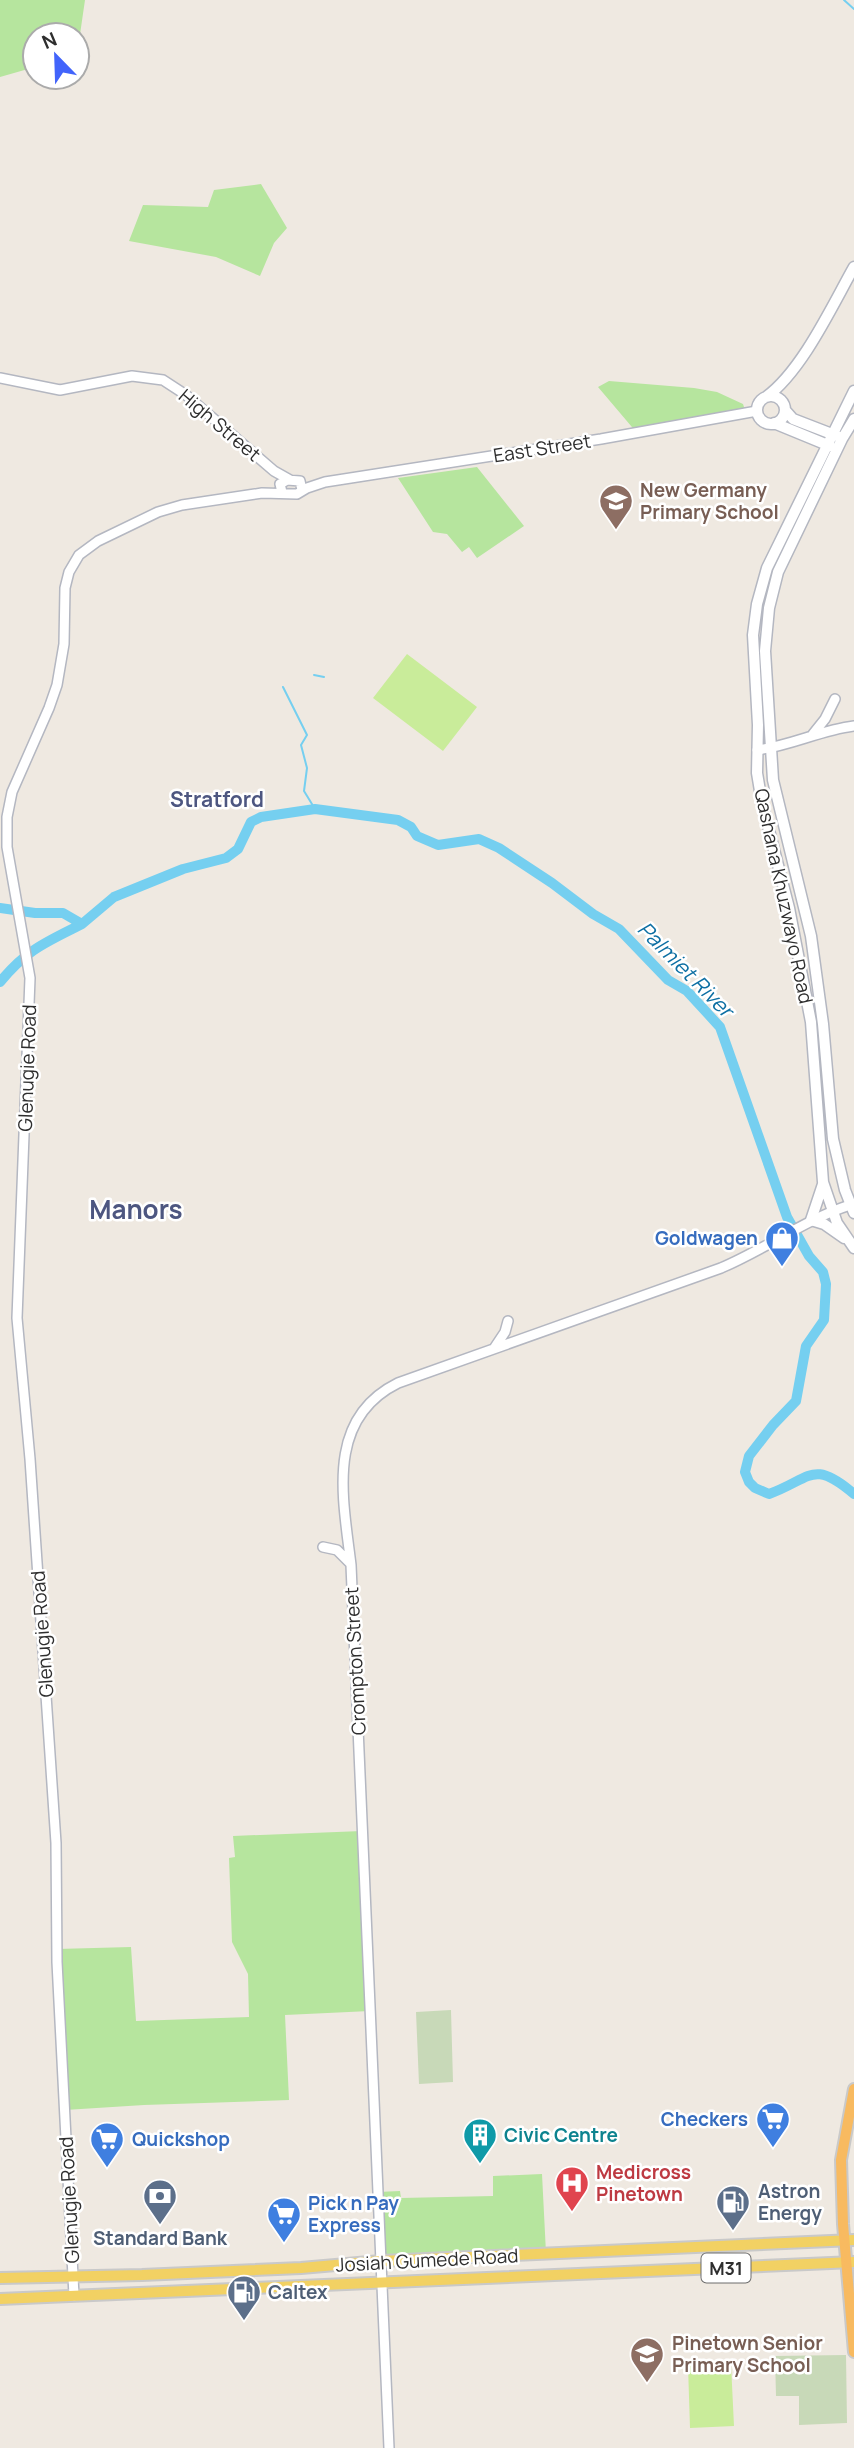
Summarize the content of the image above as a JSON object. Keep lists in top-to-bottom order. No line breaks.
{"streets":{"main road":["Qashana Khuzwayo Road","Josiah Gumede Road","M31"],"street":["High Street","East Street","Glenugie Road","Crompton Street"]},"crossings":[["High Street","East Street"],["East Street","Glenugie Road"],["Qashana Khuzwayo Road","Crompton Street"],["Glenugie Road","Josiah Gumede Road"],["Crompton Street","Josiah Gumede Road"]],"districts":["Stratford","Manors"],"water":["Palmiet River"],"places":{"school or university":["New Germany Primary School","Pinetown Senior Primary School"],"shop":["Goldwagen"],"supermarket":["Checkers","Quickshop","Pick n Pay Express"],"building":["Civic Centre"],"hospital":["Medicross Pinetown"],"bank":["Standard Bank"],"fuel station":["Astron Energy","Caltex"]},"north":"top left"}
